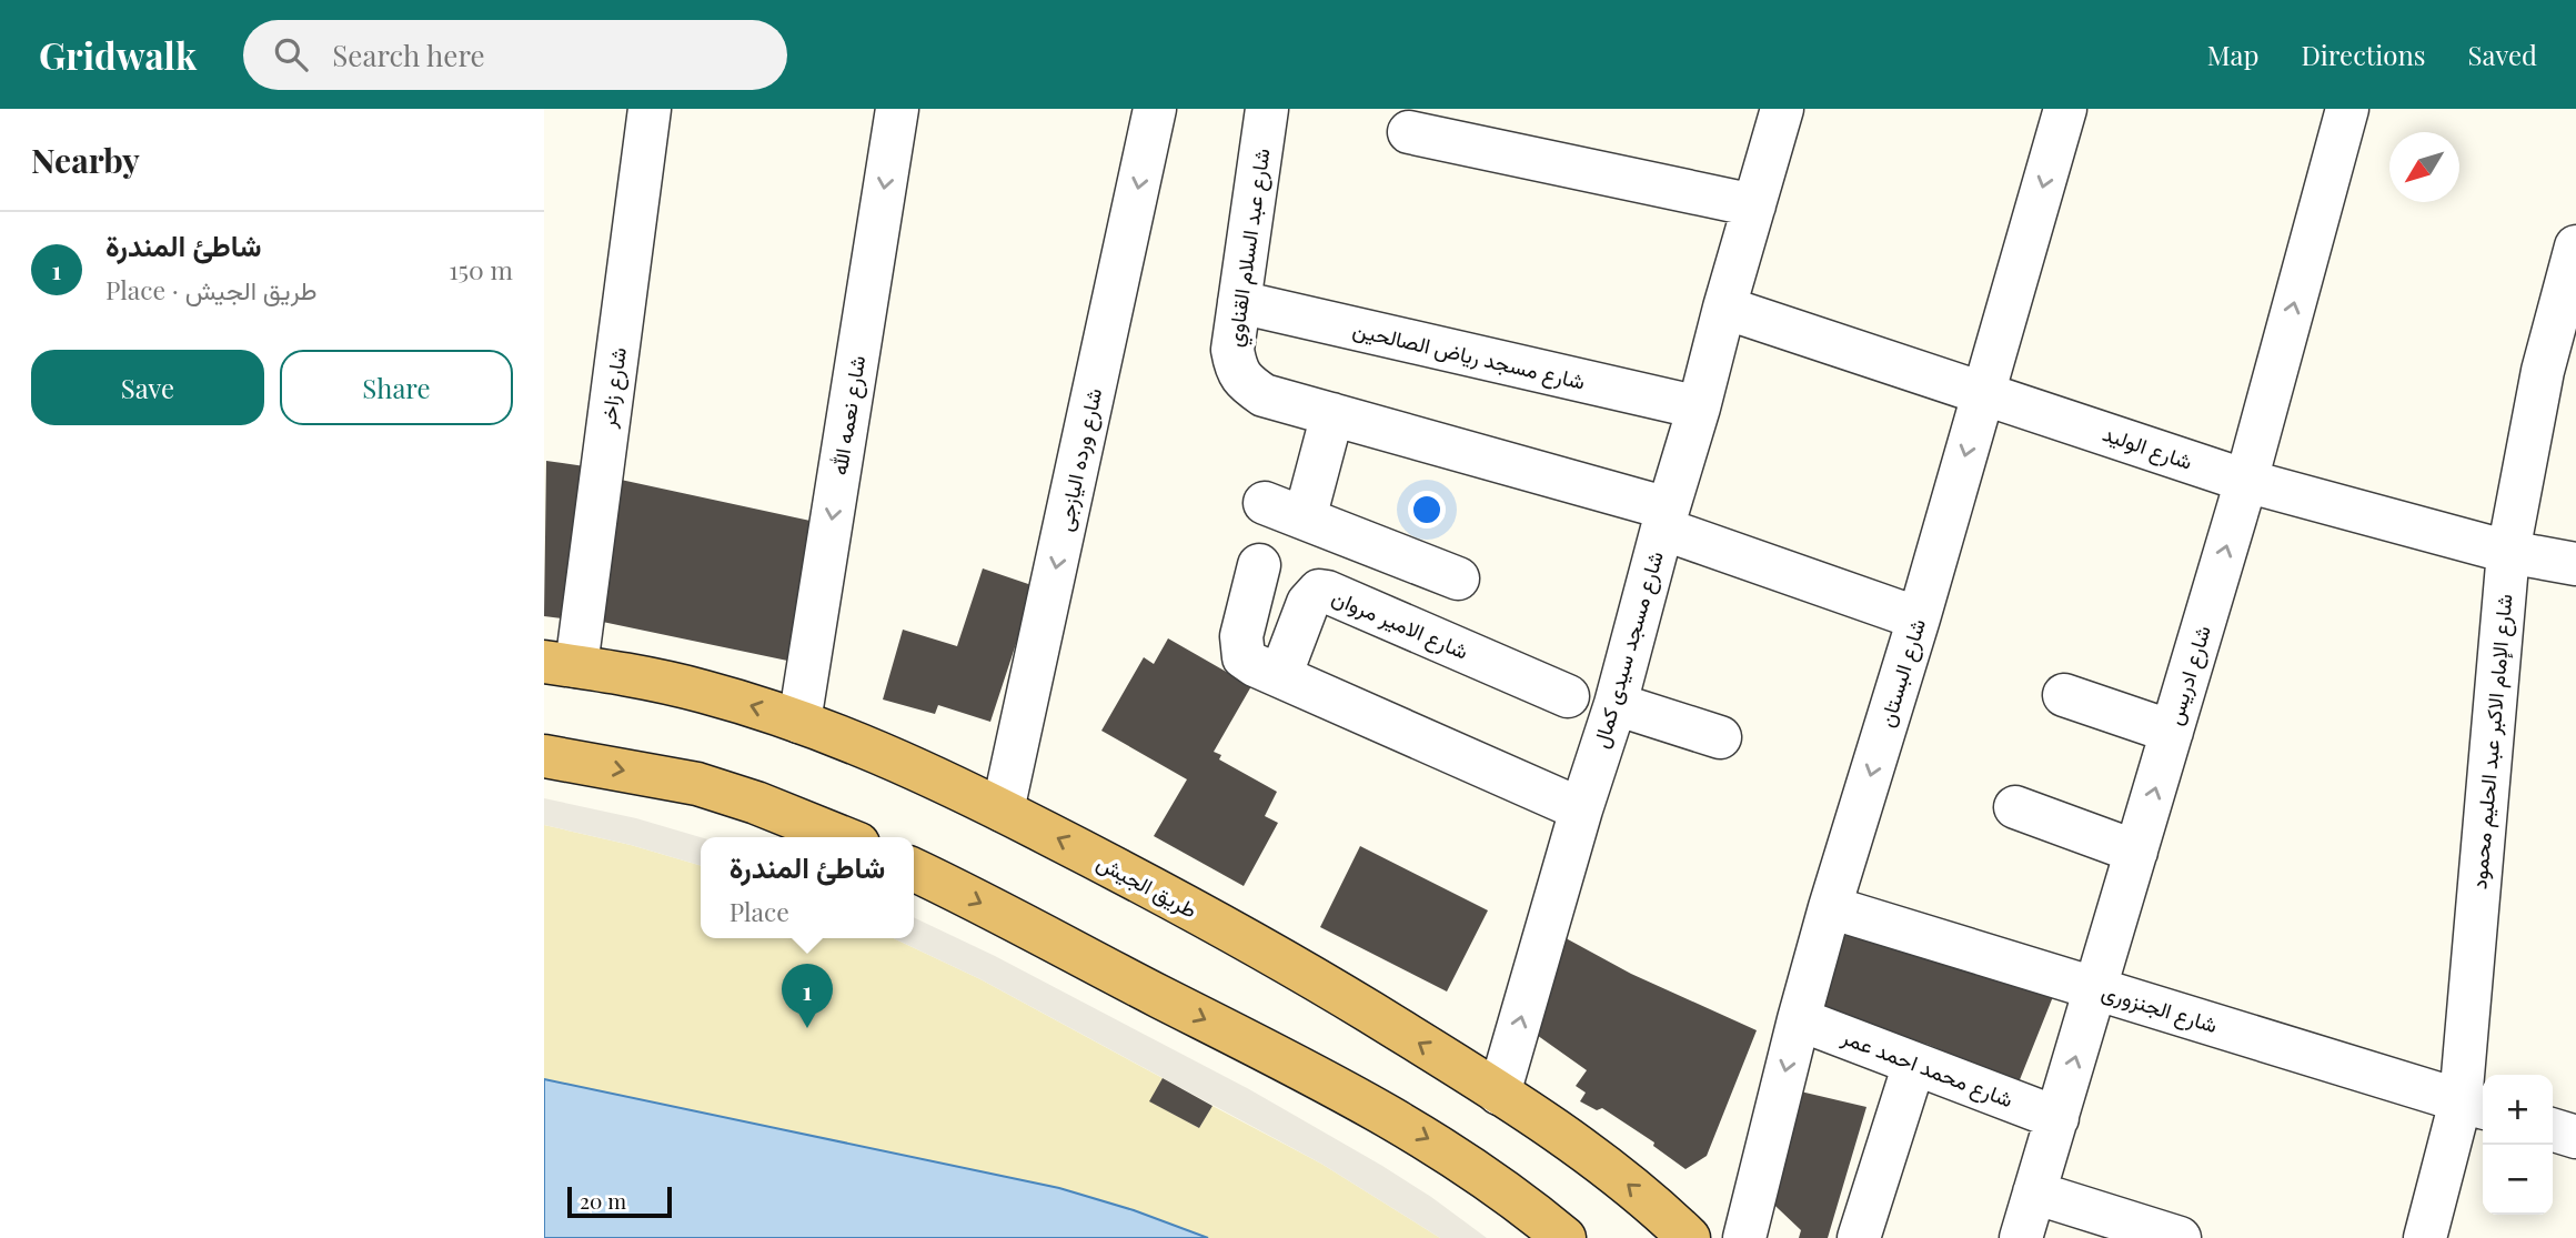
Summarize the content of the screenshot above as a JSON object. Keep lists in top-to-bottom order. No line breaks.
{"streets":{"highway":["طريق الجيش"],"street":["شارع عبد السلام القناوي","شارع مسجد رياض الصالحين","شارع زاخر","شارع نعمه الله","شارع الوليد","شارع ورده اليازجى","شارع الامير مروان","شارع مسجد سيدى كمال","شارع البستان","شارع ادريس","شارع الإمام الاكبر عبد الحليم محمود","شارع الجنزورى","شارع محمد احمد عمر"]},"crossings":[["شارع عبد السلام القناوي","شارع مسجد رياض الصالحين"],["شارع عبد السلام القناوي","شارع مسجد سيدى كمال"],["شارع عبد السلام القناوي","شارع البستان"],["شارع مسجد رياض الصالحين","شارع مسجد سيدى كمال"],["شارع زاخر","طريق الجيش"],["شارع نعمه الله","طريق الجيش"],["شارع الوليد","شارع مسجد سيدى كمال"],["شارع الوليد","شارع البستان"],["شارع الوليد","شارع ادريس"],["شارع الوليد","شارع الإمام الاكبر عبد الحليم محمود"],["شارع ورده اليازجى","طريق الجيش"],["شارع مسجد سيدى كمال","طريق الجيش"],["شارع البستان","شارع الجنزورى"],["شارع البستان","شارع محمد احمد عمر"],["شارع ادريس","شارع الجنزورى"],["شارع ادريس","شارع محمد احمد عمر"],["شارع الإمام الاكبر عبد الحليم محمود","شارع الجنزورى"]],"one_way":["شارع نعمه الله","شارع ورده اليازجى","شارع البستان","شارع ادريس"],"scale_bar":"20 m","north":"bottom left","page":{"header":"Gridwalk","search":"Search here","nav":["Map","Directions","Saved"],"heading":"Nearby","list":[{"mark":"1","name":"شاطئ المندرة","note":"Place · طريق الجيش","value":"150 m"}],"buttons":["Save","Share"],"popup":["شاطئ المندرة","Place"],"pins":"1","map_buttons":["+","−"],"scale":"20 m"}}
